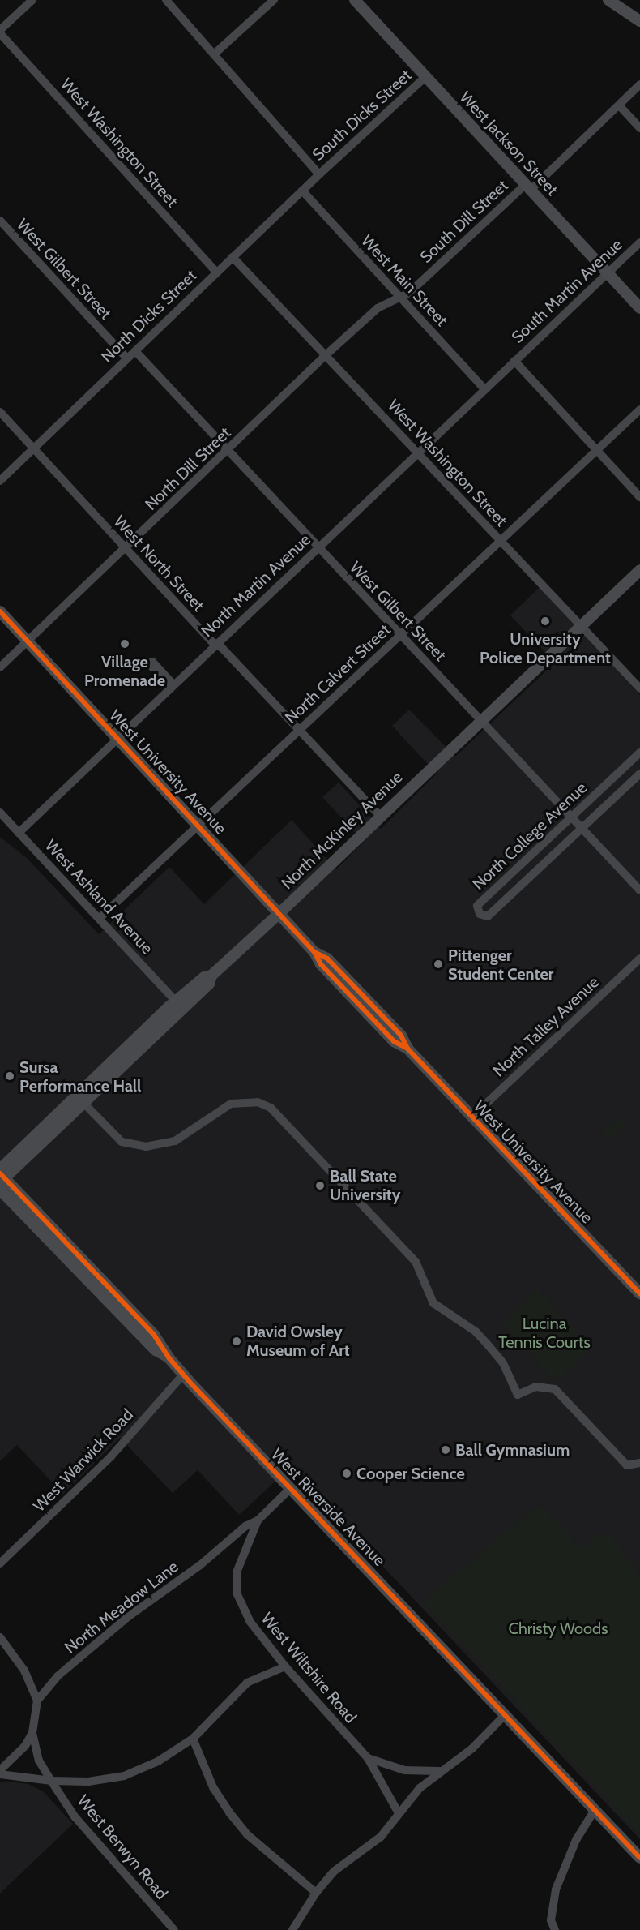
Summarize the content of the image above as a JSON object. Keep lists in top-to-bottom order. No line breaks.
{"streets":{"street":["South Dicks Street","West Washington Street","West Jackson Street","South Dill Street","West Gilbert Street","West Main Street","South Martin Avenue","North Dicks Street","North Dill Street","West North Street","North Martin Avenue","North Calvert Street","West University Avenue","North McKinley Avenue","North College Avenue","West Ashland Avenue","North Talley Avenue","West Warwick Road","West Riverside Avenue","North Meadow Lane","West Wiltshire Road","West Berwyn Road"]},"crossings":[["South Dicks Street","West Jackson Street"],["South Dicks Street","North Dicks Street"],["West Washington Street","North Dicks Street"],["West Washington Street","North Dill Street"],["West Washington Street","North Martin Avenue"],["West Washington Street","North Calvert Street"],["West Washington Street","North McKinley Avenue"],["West Jackson Street","South Dill Street"],["West Jackson Street","South Martin Avenue"],["South Dill Street","West Main Street"],["South Dill Street","North Dill Street"],["West Gilbert Street","North Dicks Street"],["West Gilbert Street","North Dill Street"],["West Gilbert Street","North Martin Avenue"],["West Gilbert Street","North Calvert Street"],["West Gilbert Street","North McKinley Avenue"],["West Gilbert Street","North College Avenue"],["West Main Street","North Dicks Street"],["West Main Street","North Dill Street"],["West Main Street","North Martin Avenue"],["South Martin Avenue","North Martin Avenue"],["North Dicks Street","West North Street"],["North Dill Street","West North Street"],["North Dill Street","West University Avenue"],["West North Street","North Martin Avenue"],["West North Street","North Calvert Street"],["West North Street","North McKinley Avenue"],["North Martin Avenue","West University Avenue"],["North Martin Avenue","West Ashland Avenue"],["North Calvert Street","West University Avenue"],["North Calvert Street","West Ashland Avenue"],["West University Avenue","North McKinley Avenue"],["West University Avenue","North Talley Avenue"],["North McKinley Avenue","West Ashland Avenue"],["North McKinley Avenue","West Riverside Avenue"],["West Warwick Road","West Riverside Avenue"],["West Riverside Avenue","North Meadow Lane"],["North Meadow Lane","West Wiltshire Road"]],"parks":["Lucina Tennis Courts","Christy Woods"],"places":["University Police Department","Village Promenade","Pittenger Student Center","Sursa Performance Hall","Ball State University","David Owsley Museum of Art","Ball Gymnasium","Cooper Science"]}
